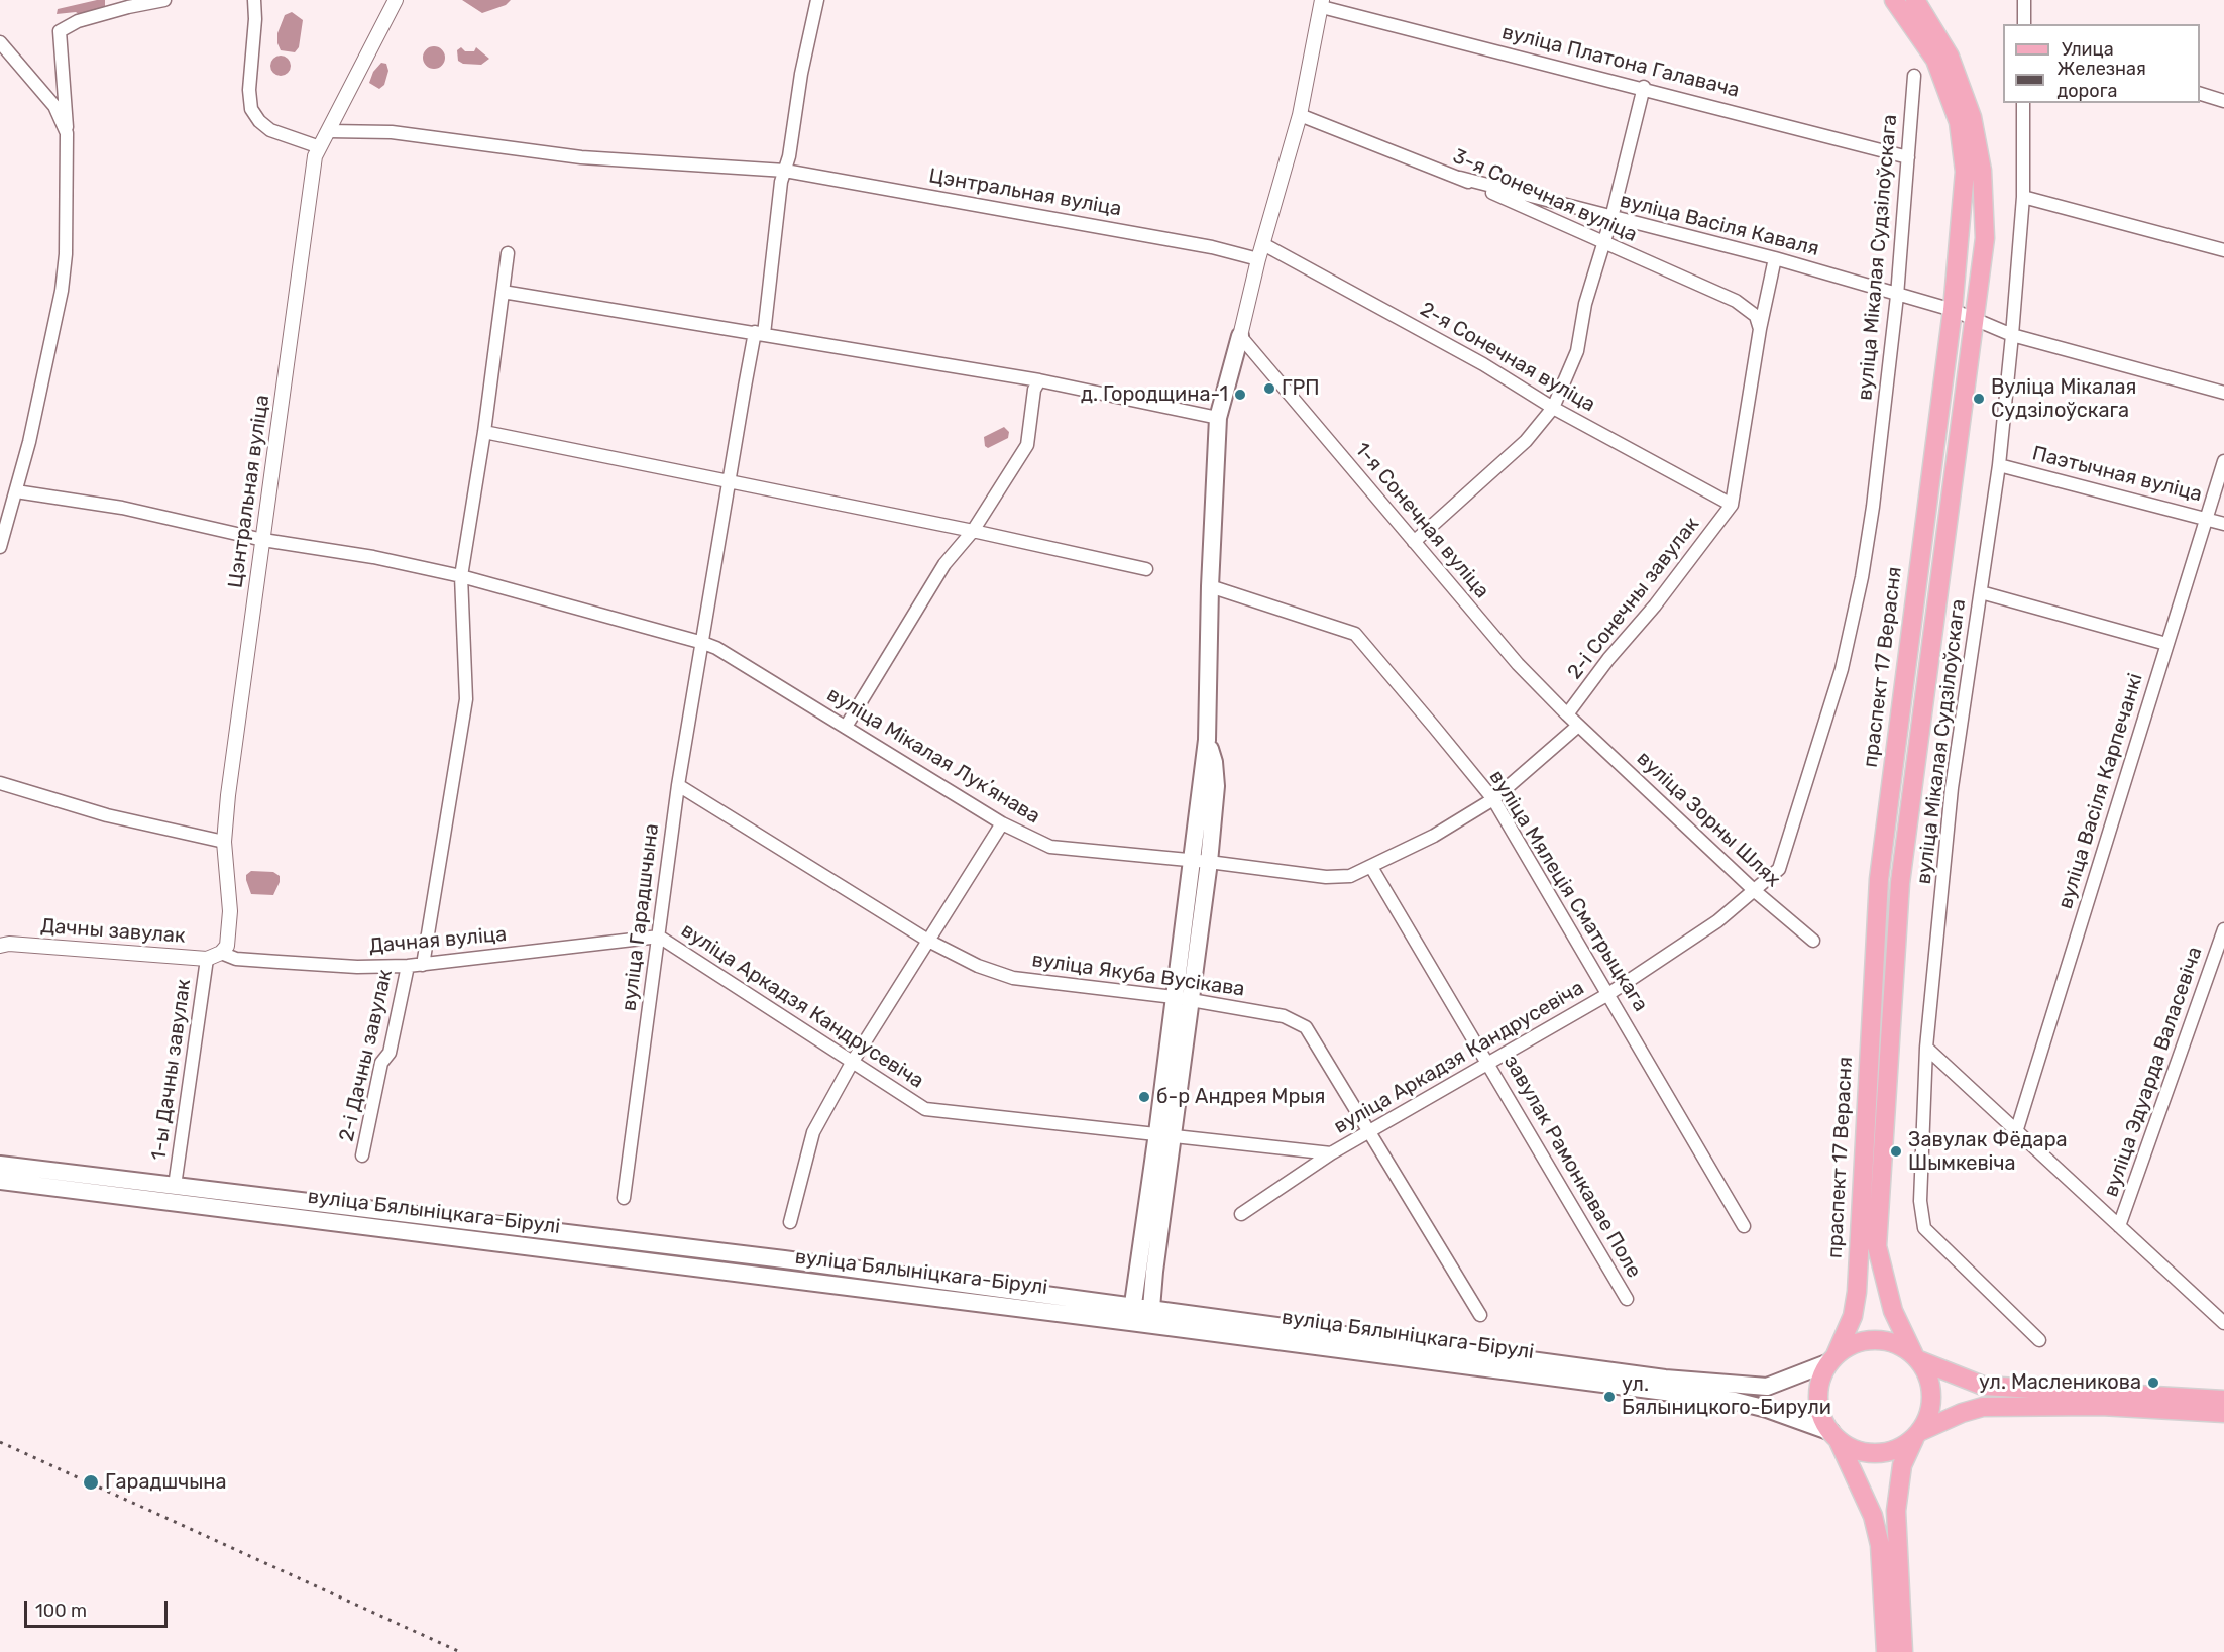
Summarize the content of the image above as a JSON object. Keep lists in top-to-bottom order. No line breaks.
{"streets":{"main road":["праспект 17 Верасня","вуліца Бялыніцкага-Бірулі"],"street":["вуліца Платона Галавача","Цэнтральная вуліца","3-я Сонечная вуліца","вуліца Васіля Каваля","вуліца Мікалая Судзілоўскага","2-я Сонечная вуліца","Паэтычная вуліца","1-я Сонечная вуліца","2-і Сонечны завулак","вуліца Мікалая Лукʼянава","вуліца Васіля Карпечанкі","вуліца Зорны Шлях","вуліца Мялеція Сматрыцкага","вуліца Гарадшчына","Дачны завулак","Дачная вуліца","вуліца Якуба Вусікава","вуліца Аркадзя Кандрусевіча","2-і Дачны завулак","1-ы Дачны завулак","вуліца Эдуарда Валасевіча","завулак Рамонкавае Поле"]},"crossings":[["вуліца Платона Галавача","вуліца Мікалая Судзілоўскага"],["Цэнтральная вуліца","вуліца Мікалая Лукʼянава"],["Цэнтральная вуліца","Дачны завулак"],["Цэнтральная вуліца","Дачная вуліца"],["3-я Сонечная вуліца","вуліца Васіля Каваля"],["вуліца Васіля Каваля","вуліца Мікалая Судзілоўскага"],["вуліца Васіля Каваля","праспект 17 Верасня"],["вуліца Мікалая Судзілоўскага","Паэтычная вуліца"],["вуліца Мікалая Судзілоўскага","вуліца Зорны Шлях"],["вуліца Мікалая Судзілоўскага","вуліца Аркадзя Кандрусевіча"],["2-я Сонечная вуліца","2-і Сонечны завулак"],["Паэтычная вуліца","вуліца Васіля Карпечанкі"],["1-я Сонечная вуліца","2-і Сонечны завулак"],["1-я Сонечная вуліца","вуліца Мікалая Лукʼянава"],["1-я Сонечная вуліца","вуліца Зорны Шлях"],["праспект 17 Верасня","вуліца Бялыніцкага-Бірулі"],["вуліца Мікалая Лукʼянава","вуліца Зорны Шлях"],["вуліца Мікалая Лукʼянава","вуліца Мялеція Сматрыцкага"],["вуліца Мікалая Лукʼянава","вуліца Гарадшчына"],["вуліца Мікалая Лукʼянава","завулак Рамонкавае Поле"],["вуліца Зорны Шлях","вуліца Аркадзя Кандрусевіча"],["вуліца Мялеція Сматрыцкага","вуліца Аркадзя Кандрусевіча"],["вуліца Гарадшчына","Дачная вуліца"],["вуліца Гарадшчына","вуліца Якуба Вусікава"],["вуліца Гарадшчына","вуліца Аркадзя Кандрусевіча"],["Дачны завулак","Дачная вуліца"],["Дачны завулак","1-ы Дачны завулак"],["Дачная вуліца","вуліца Аркадзя Кандрусевіча"],["Дачная вуліца","2-і Дачны завулак"],["вуліца Якуба Вусікава","вуліца Аркадзя Кандрусевіча"],["вуліца Аркадзя Кандрусевіча","завулак Рамонкавае Поле"],["1-ы Дачны завулак","вуліца Бялыніцкага-Бірулі"]],"places":["ГРП","д. Городщина-1","Вуліца Мікалая Судзілоўскага","б-р Андрея Мрыя","Завулак Фёдара Шымкевіча","ул. Масленикова","ул. Бялыницкого-Бирули","Гарадшчына"],"legend":["Улица","Железная дорога"],"scale_bar":"100 m"}
